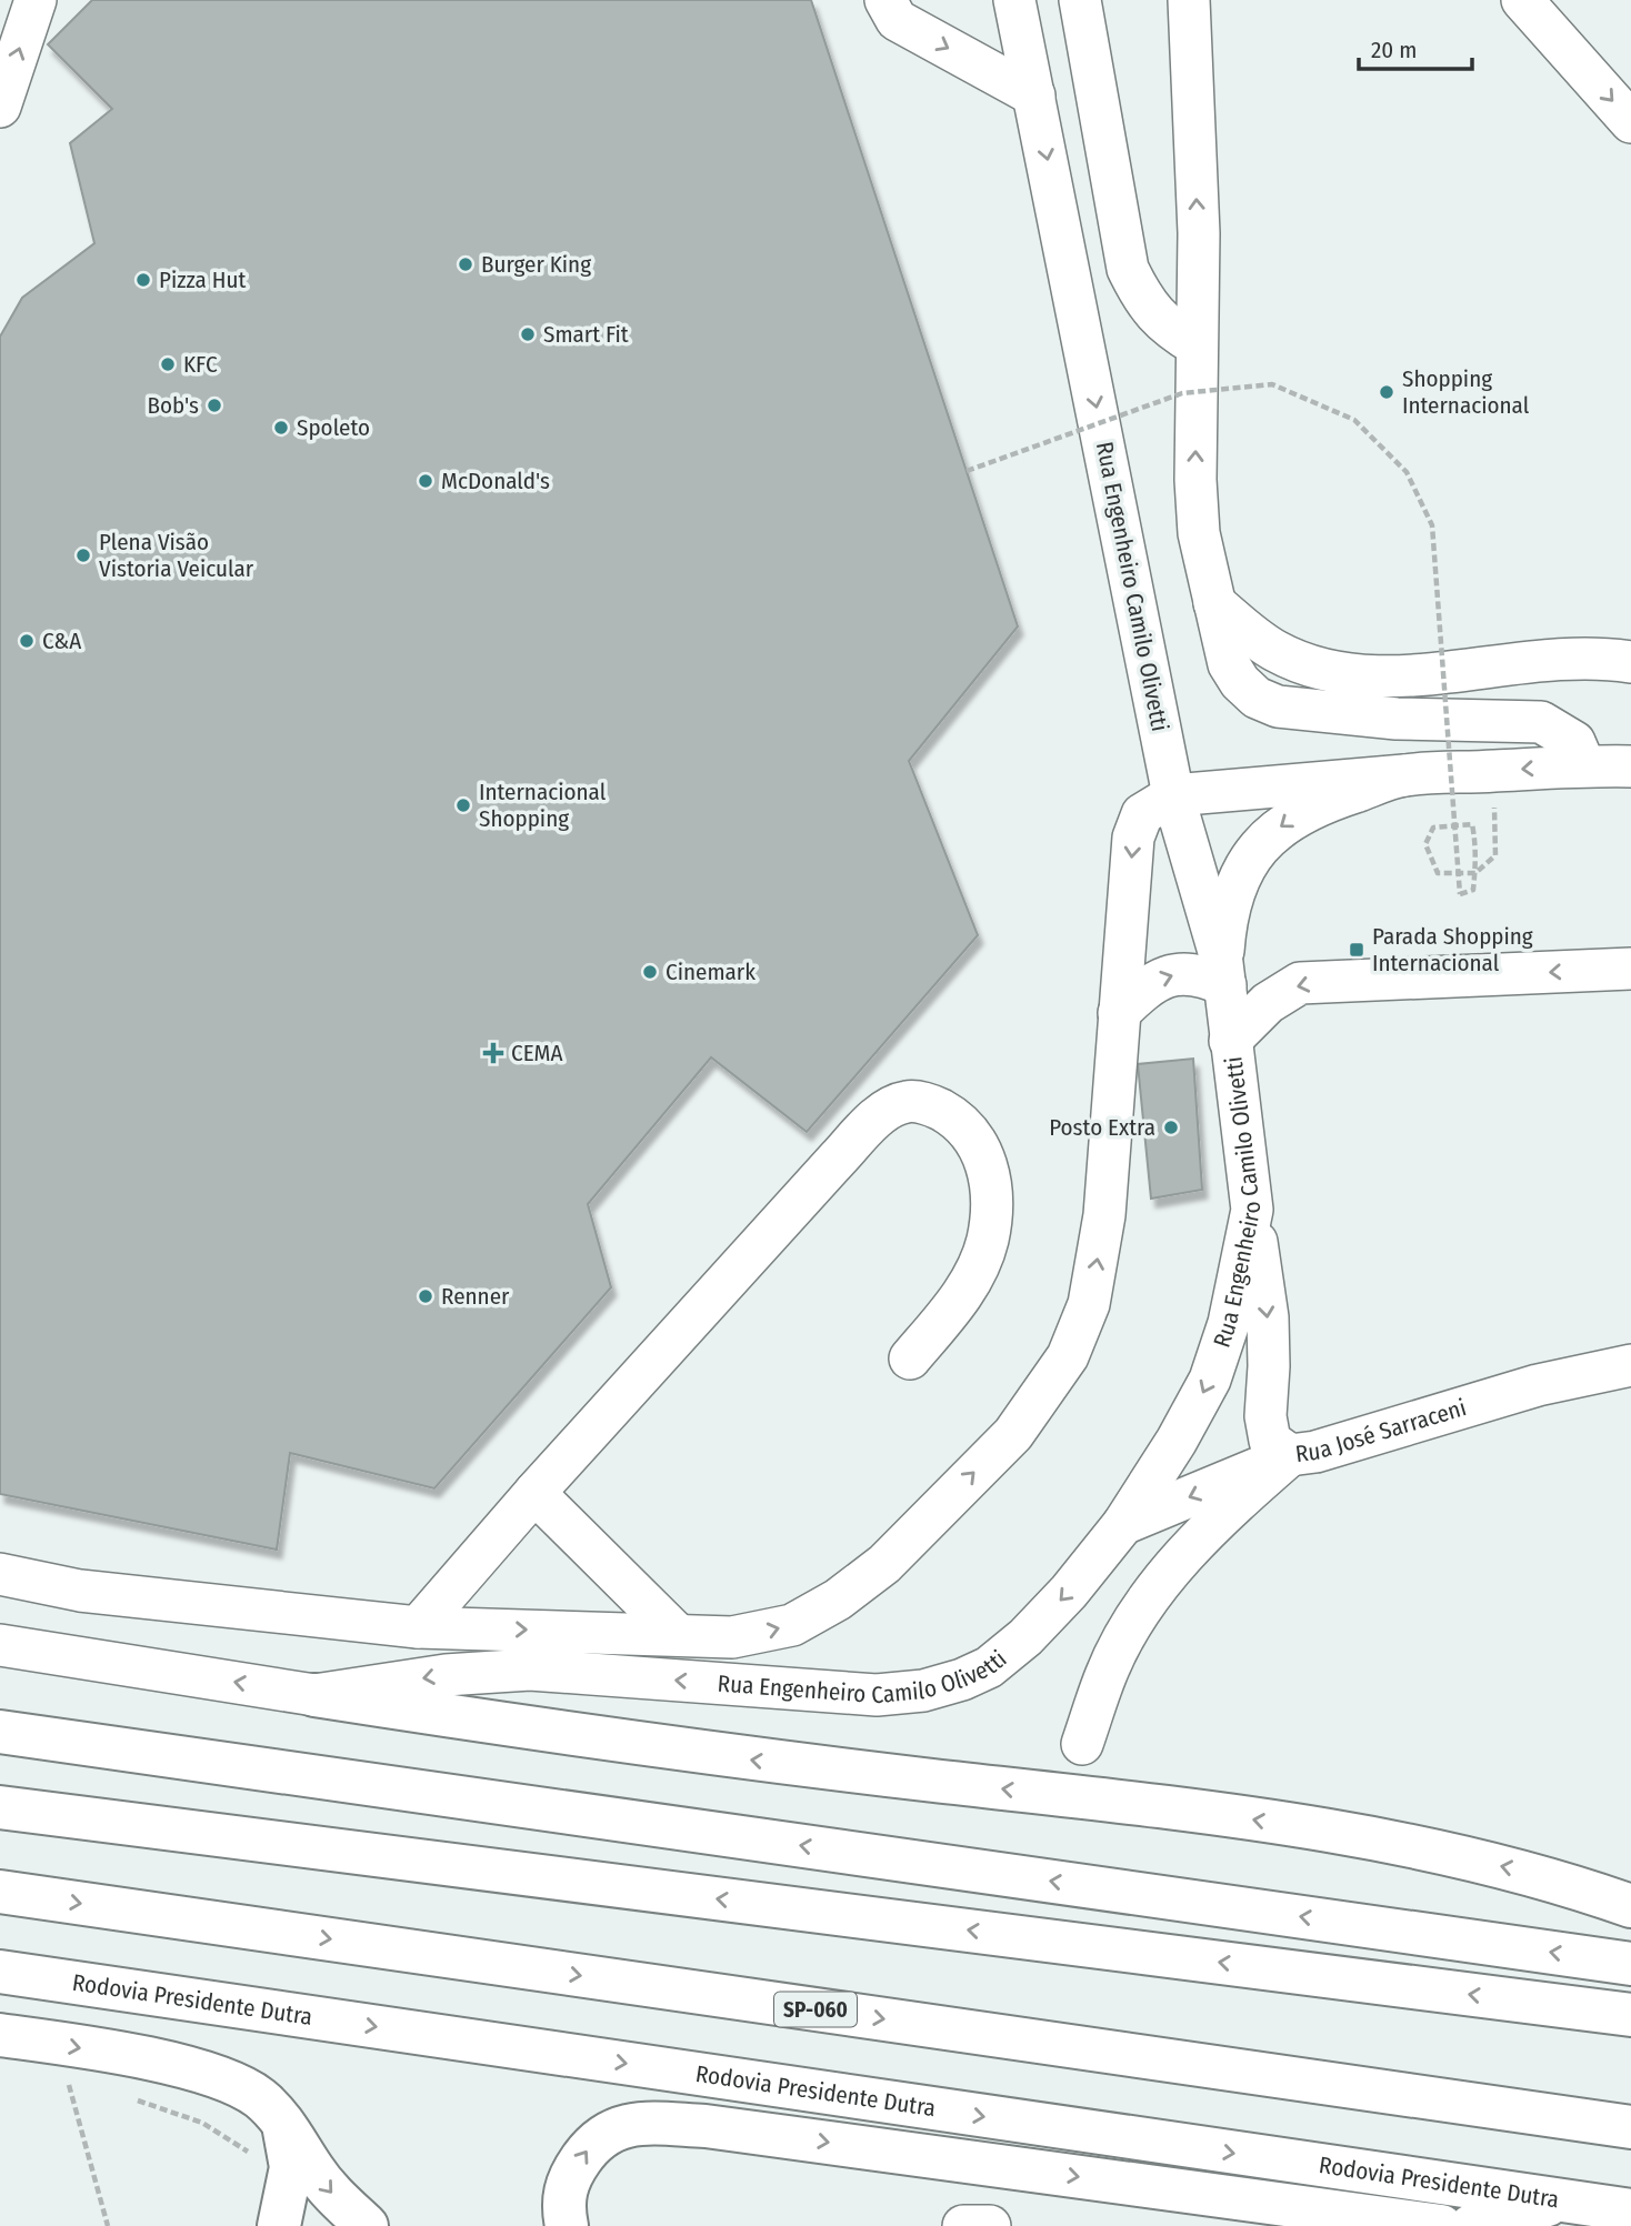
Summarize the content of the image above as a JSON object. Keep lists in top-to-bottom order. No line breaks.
{"streets":{"highway":["Rodovia Presidente Dutra","SP-060"],"street":["Rua Engenheiro Camilo Olivetti","Rua José Sarraceni"]},"crossings":[["Rua Engenheiro Camilo Olivetti","Rua José Sarraceni"]],"one_way":["Rua José Sarraceni"],"places":{"other":["Burger King","Pizza Hut","Smart Fit","KFC","Shopping Internacional","Bob's","Spoleto","McDonald's","Plena Visão Vistoria Veicular","C&A","Internacional Shopping","Cinemark","Posto Extra","Renner"],"transit":["Parada Shopping Internacional"],"health":["CEMA"]},"scale_bar":"20 m"}
